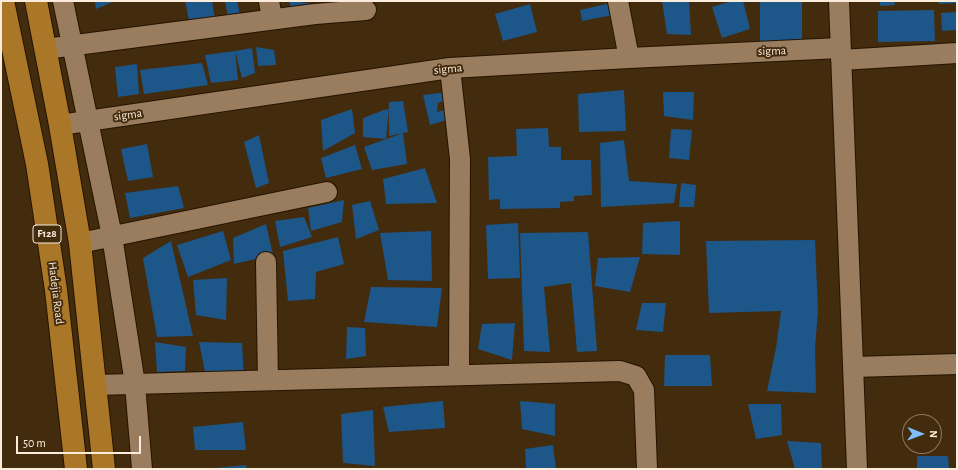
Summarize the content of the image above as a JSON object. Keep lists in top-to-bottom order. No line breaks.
{"streets":{"main road":["F128","Hadejia Road"],"street":["sigma"]},"crossings":[["sigma","F128"]],"scale_bar":"50 m","north":"right"}
